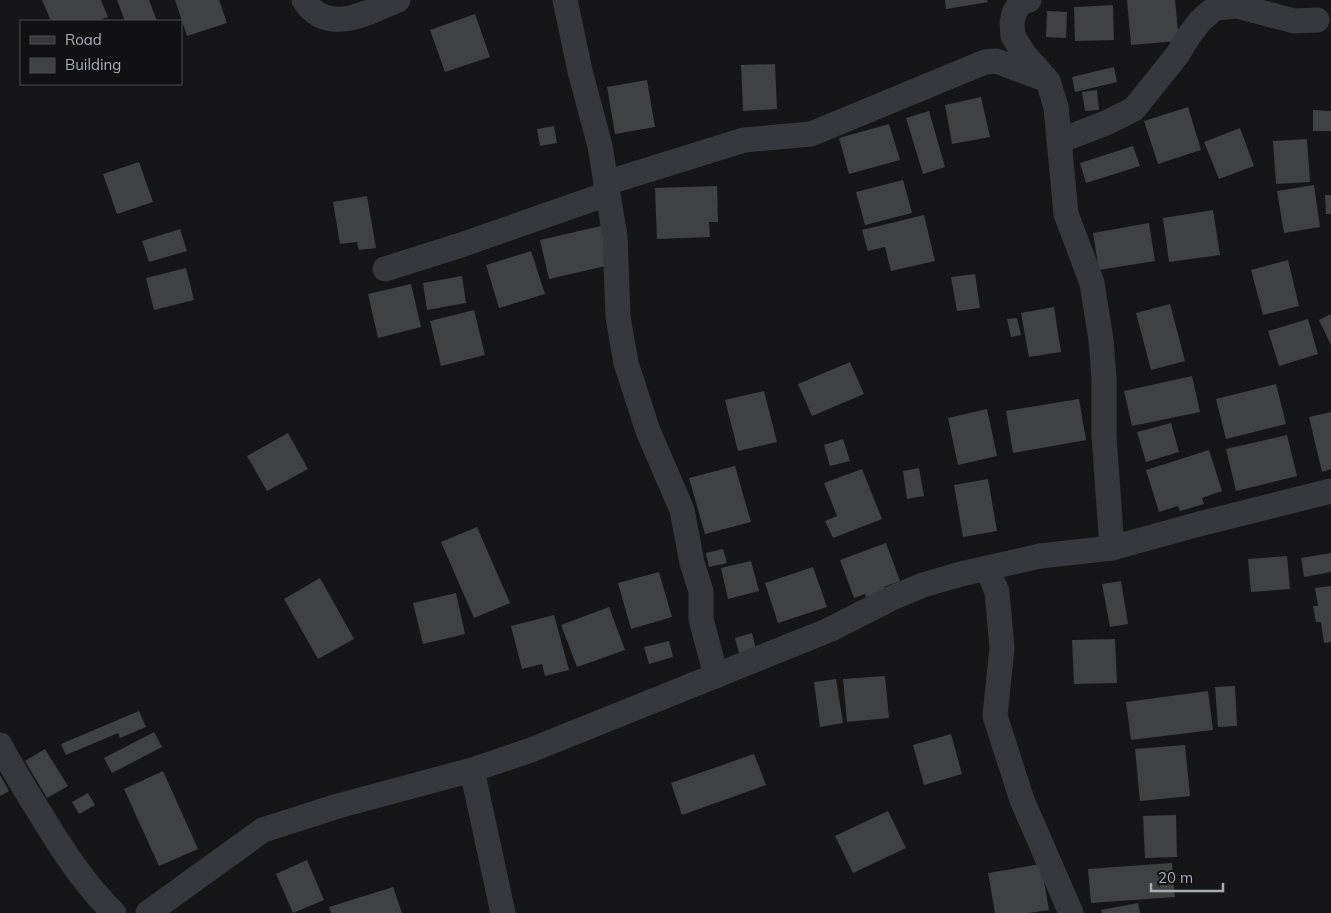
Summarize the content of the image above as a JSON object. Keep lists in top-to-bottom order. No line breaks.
{"legend":["Road","Building"],"scale_bar":"20 m"}
